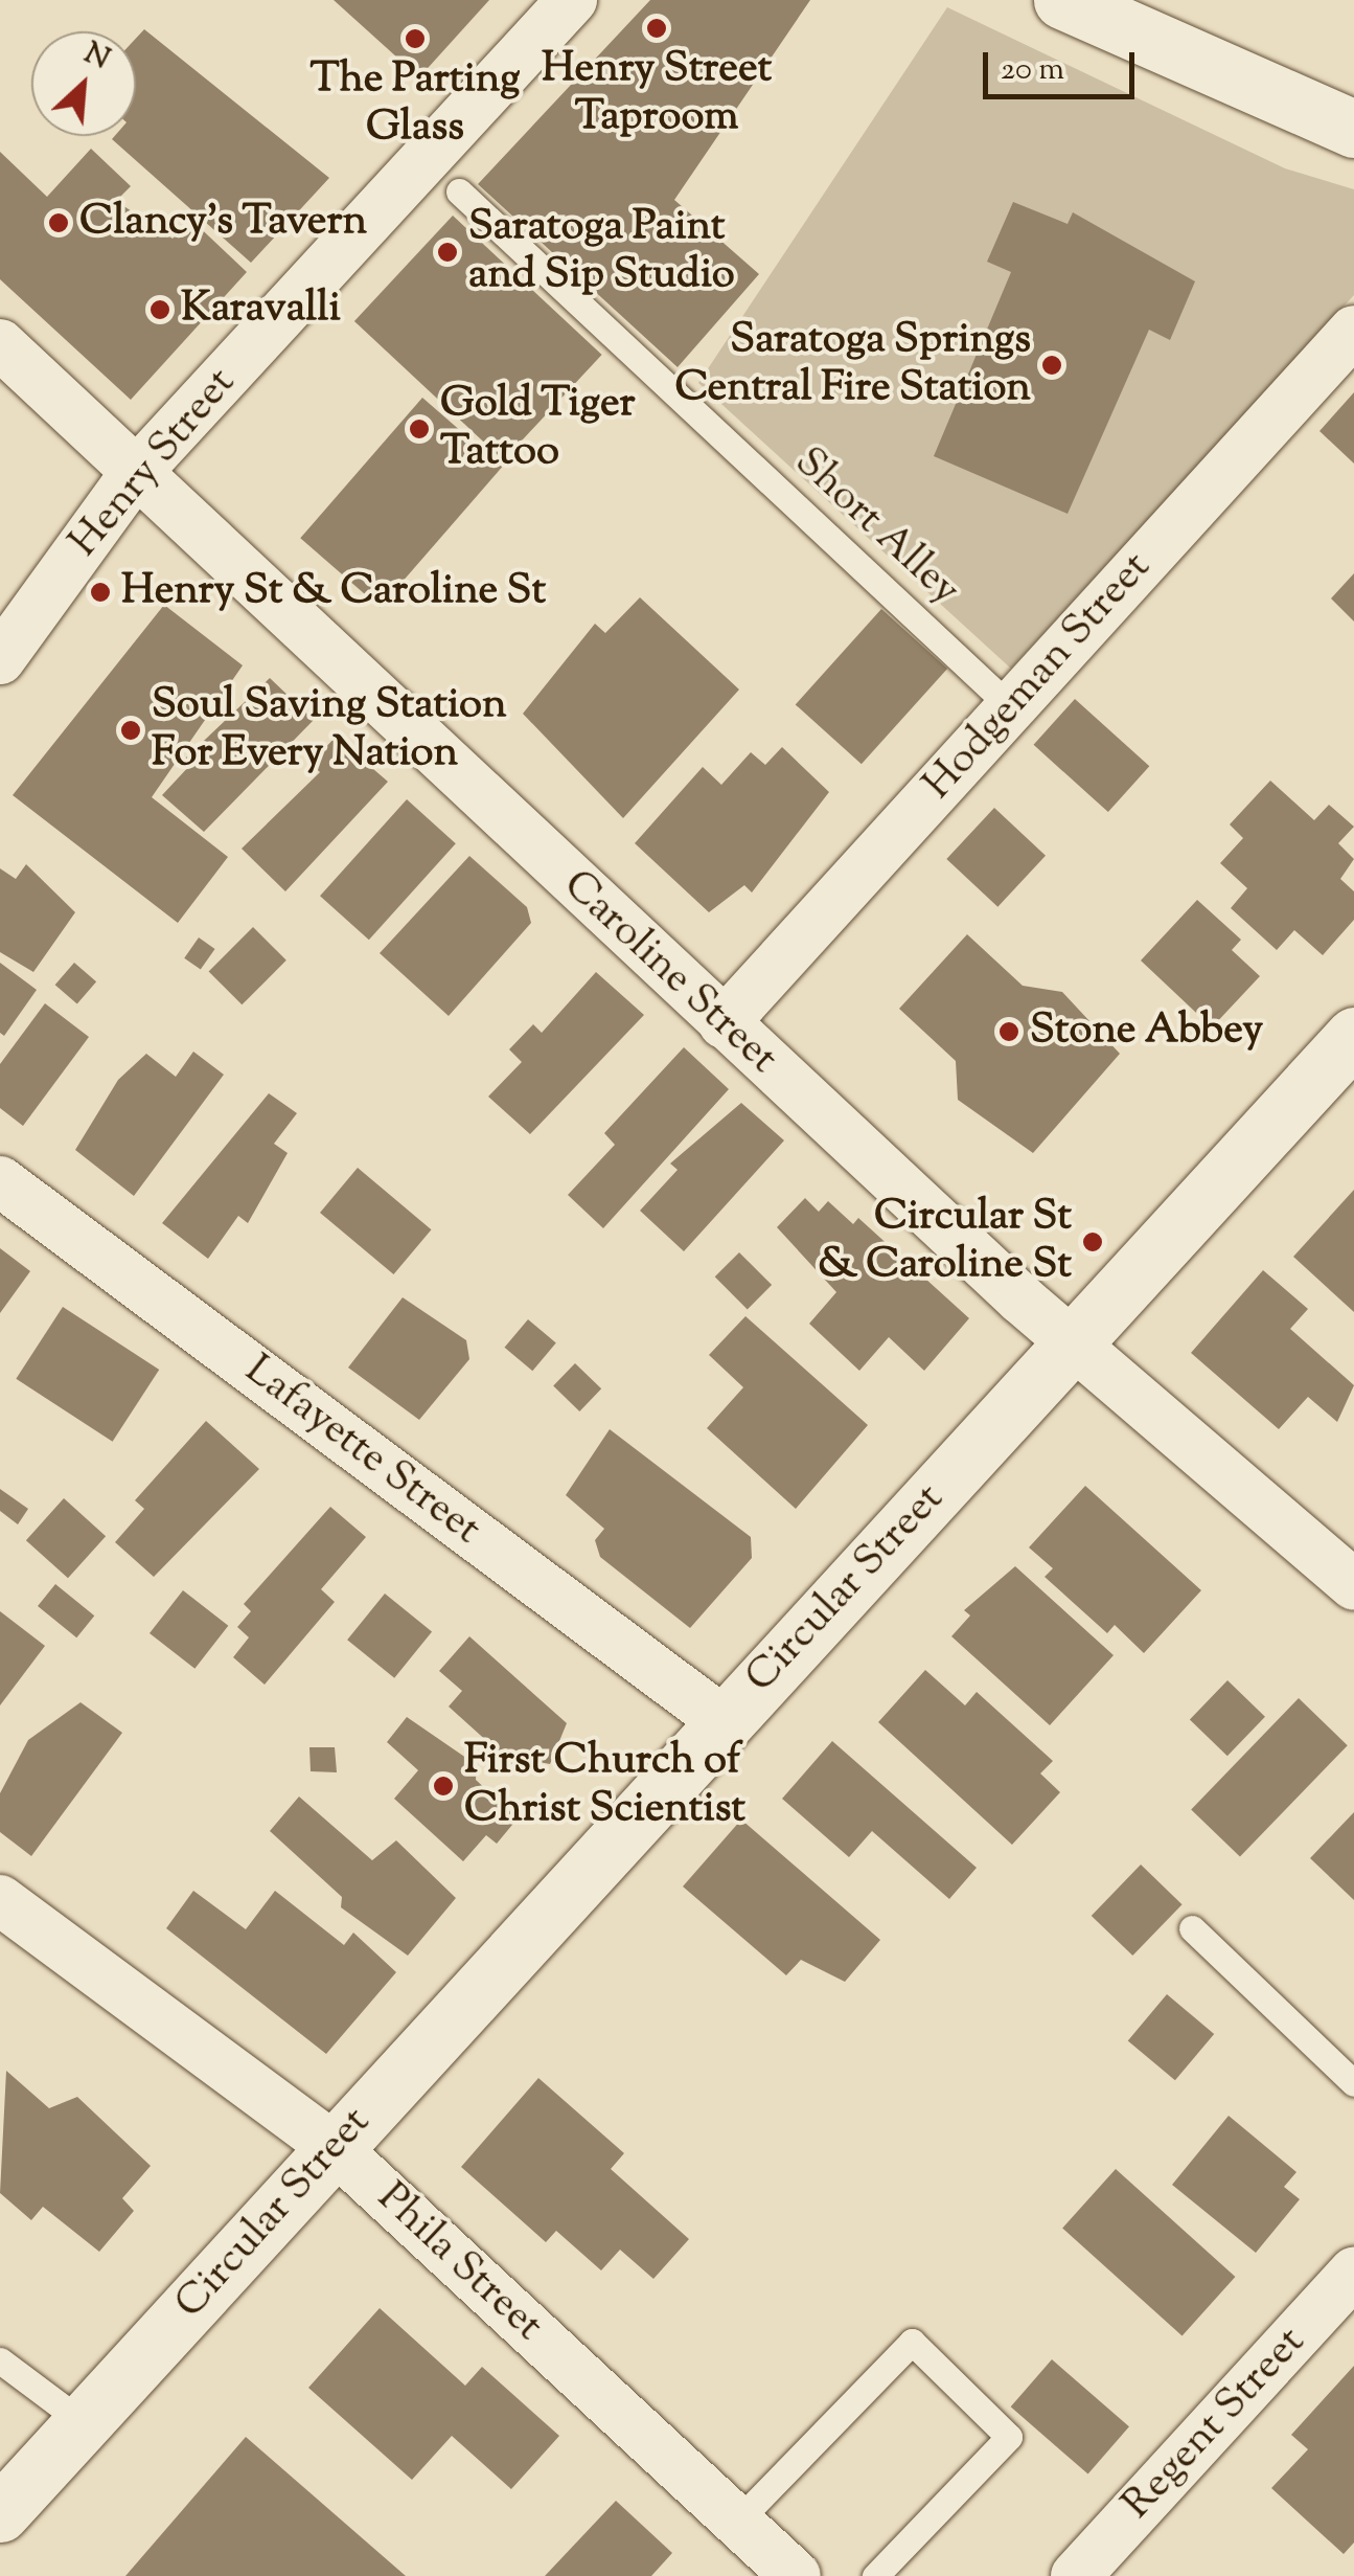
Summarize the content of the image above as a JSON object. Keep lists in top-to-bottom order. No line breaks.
{"streets":{"street":["Henry Street","Hodgeman Street","Caroline Street","Lafayette Street","Circular Street","Phila Street","Regent Street"],"lane":["Short Alley"]},"crossings":[["Henry Street","Caroline Street"],["Short Alley","Hodgeman Street"],["Hodgeman Street","Caroline Street"],["Caroline Street","Circular Street"],["Lafayette Street","Circular Street"],["Circular Street","Phila Street"]],"places":["Henry Street Taproom","The Parting Glass","Clancy's Tavern","Saratoga Paint and Sip Studio","Karavalli","Saratoga Springs Central Fire Station","Gold Tiger Tattoo","Henry St & Caroline St","Soul Saving Station For Every Nation","Stone Abbey","Circular St & Caroline St","First Church of Christ Scientist"],"scale_bar":"20 m","north":"top right"}
